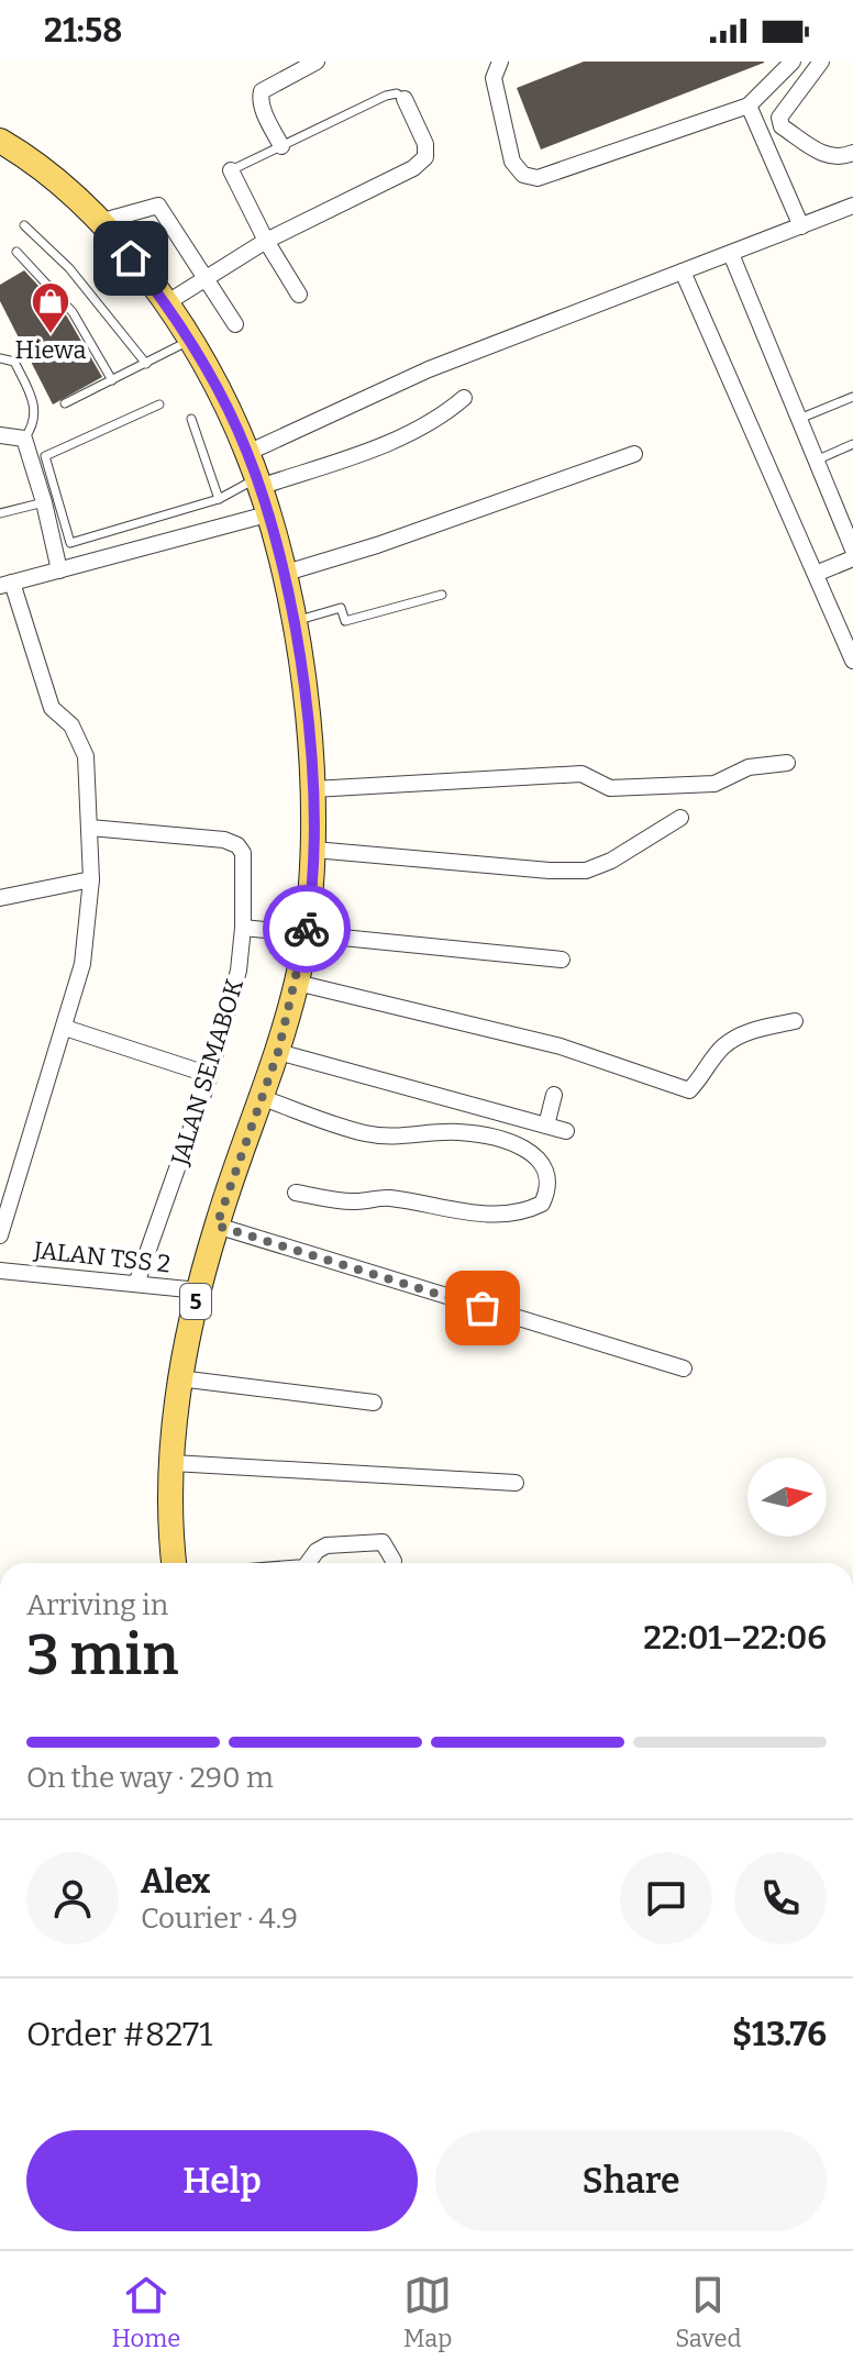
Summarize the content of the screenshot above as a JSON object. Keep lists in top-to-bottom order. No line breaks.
{"streets":{"main road":["5"],"street":["JALAN SEMABOK","JALAN TSS 2"]},"crossings":[["JALAN SEMABOK","JALAN TSS 2"],["JALAN TSS 2","5"]],"places":{"shop":["Hiewa"]},"north":"right","page":{"status":"21:58","heading":["3 min","Arriving in","22:01–22:06"],"panel":["Alex","Courier · 4.9","Order #8271","$13.76"],"bar":"On the way · 290 m","buttons":["Help","Share"],"tabs":["Home","Map","Saved"]}}
